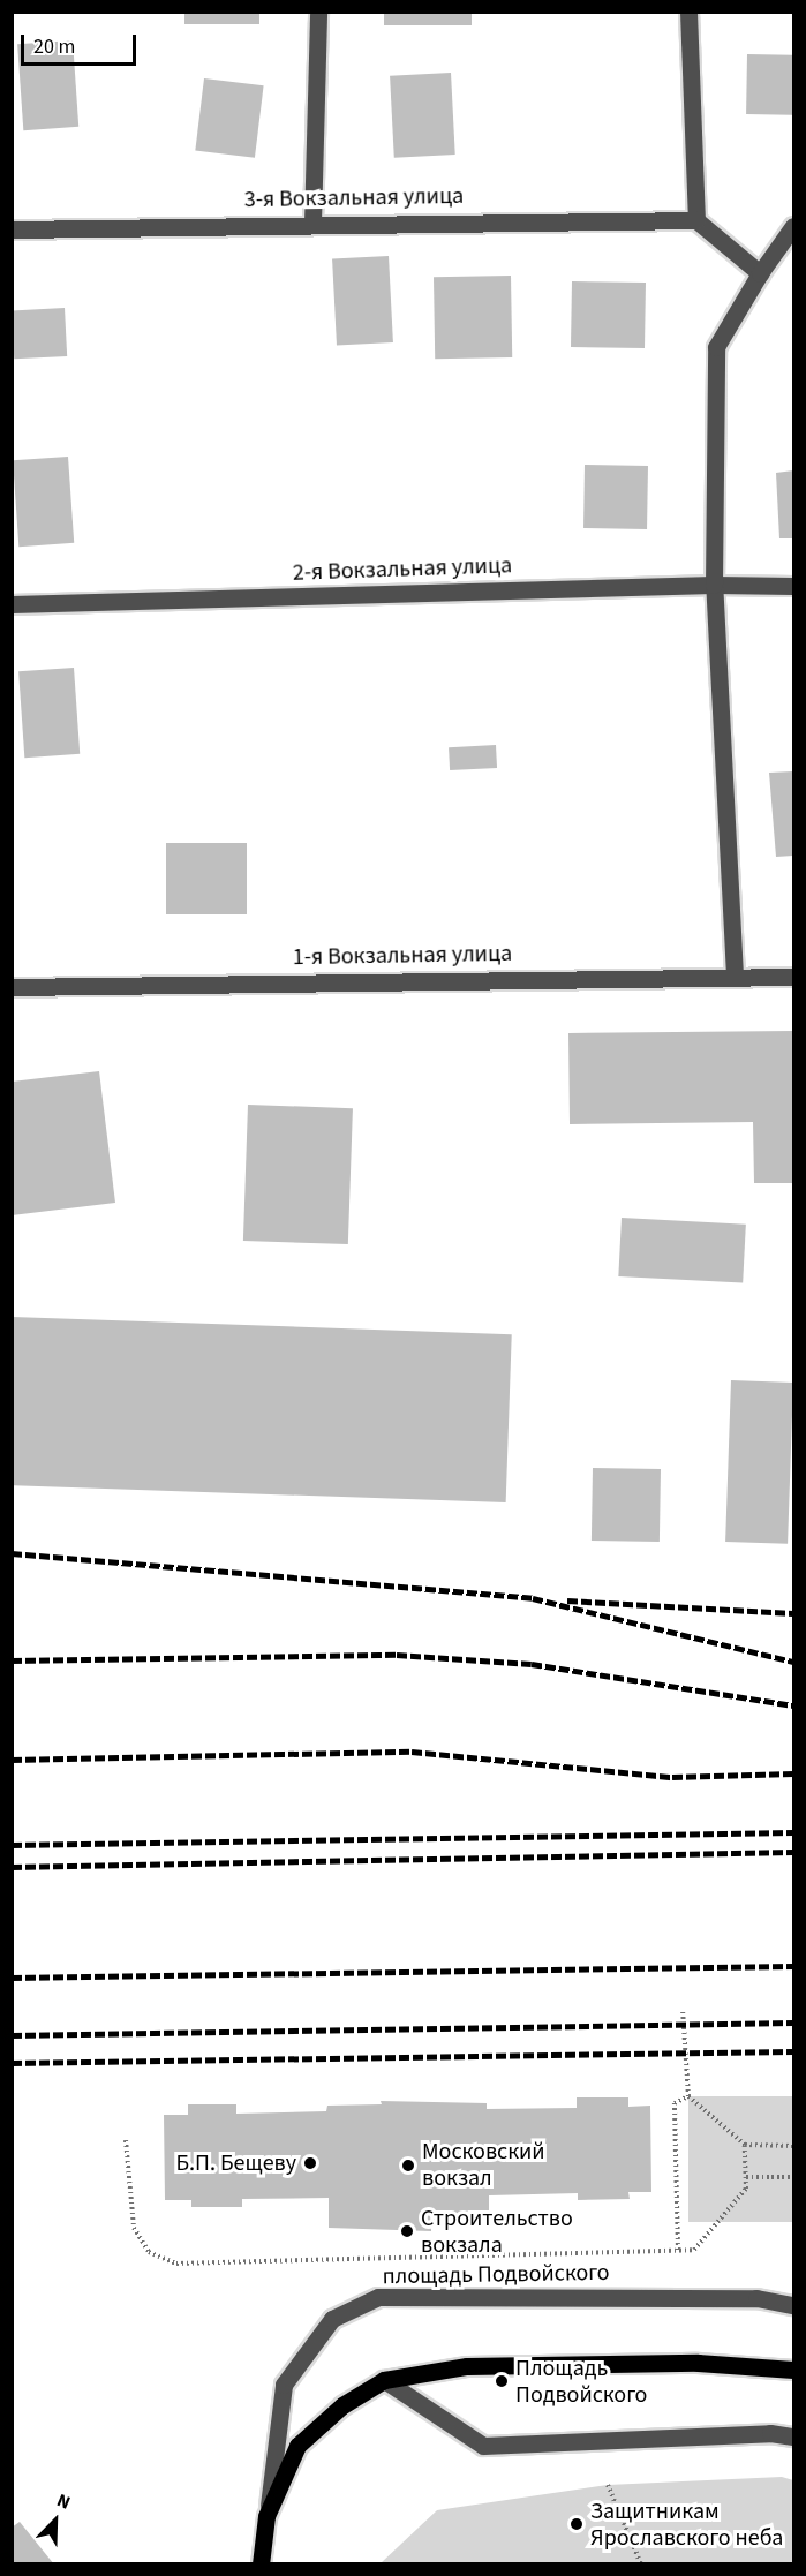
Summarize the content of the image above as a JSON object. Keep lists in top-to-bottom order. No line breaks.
{"streets":{"main road":["площадь Подвойского"],"street":["3-я Вокзальная улица","2-я Вокзальная улица","1-я Вокзальная улица"]},"places":["Б.П. Бещеву","Московский вокзал","Строительство вокзала","Площадь Подвойского","Защитникам Ярославского неба"],"scale_bar":"20 m","north":"top right"}
